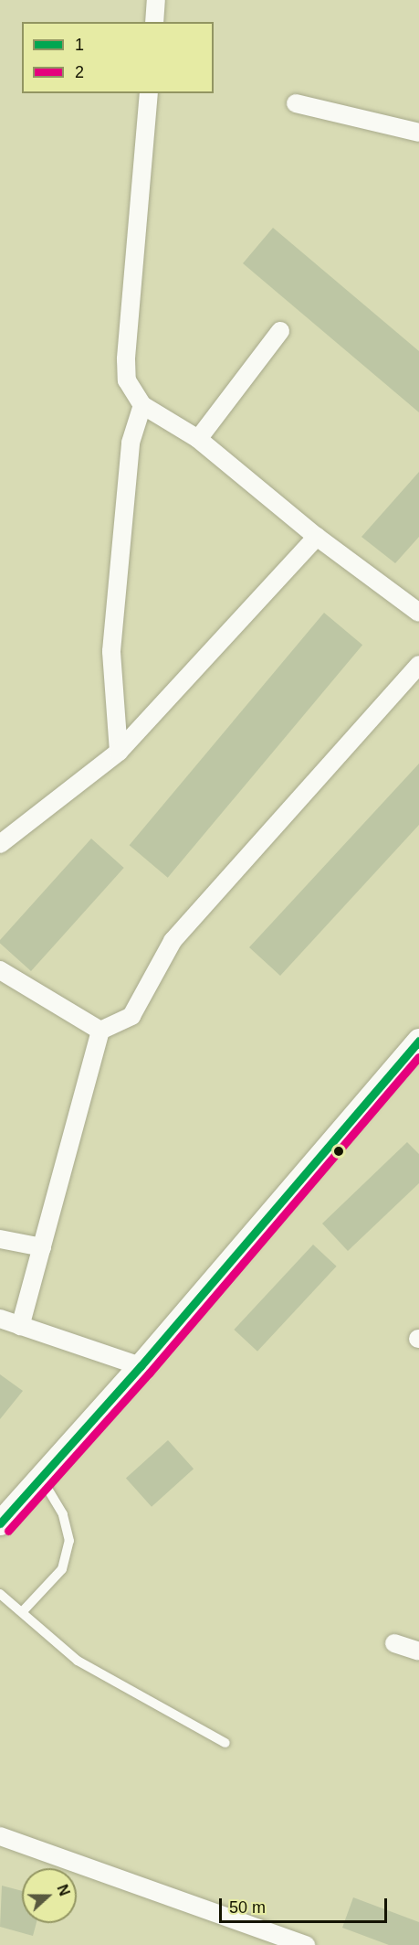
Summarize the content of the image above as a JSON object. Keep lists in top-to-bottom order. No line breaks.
{"lines":["transit line 1","transit line 2"],"legend":["1","2"],"scale_bar":"50 m","north":"right"}
